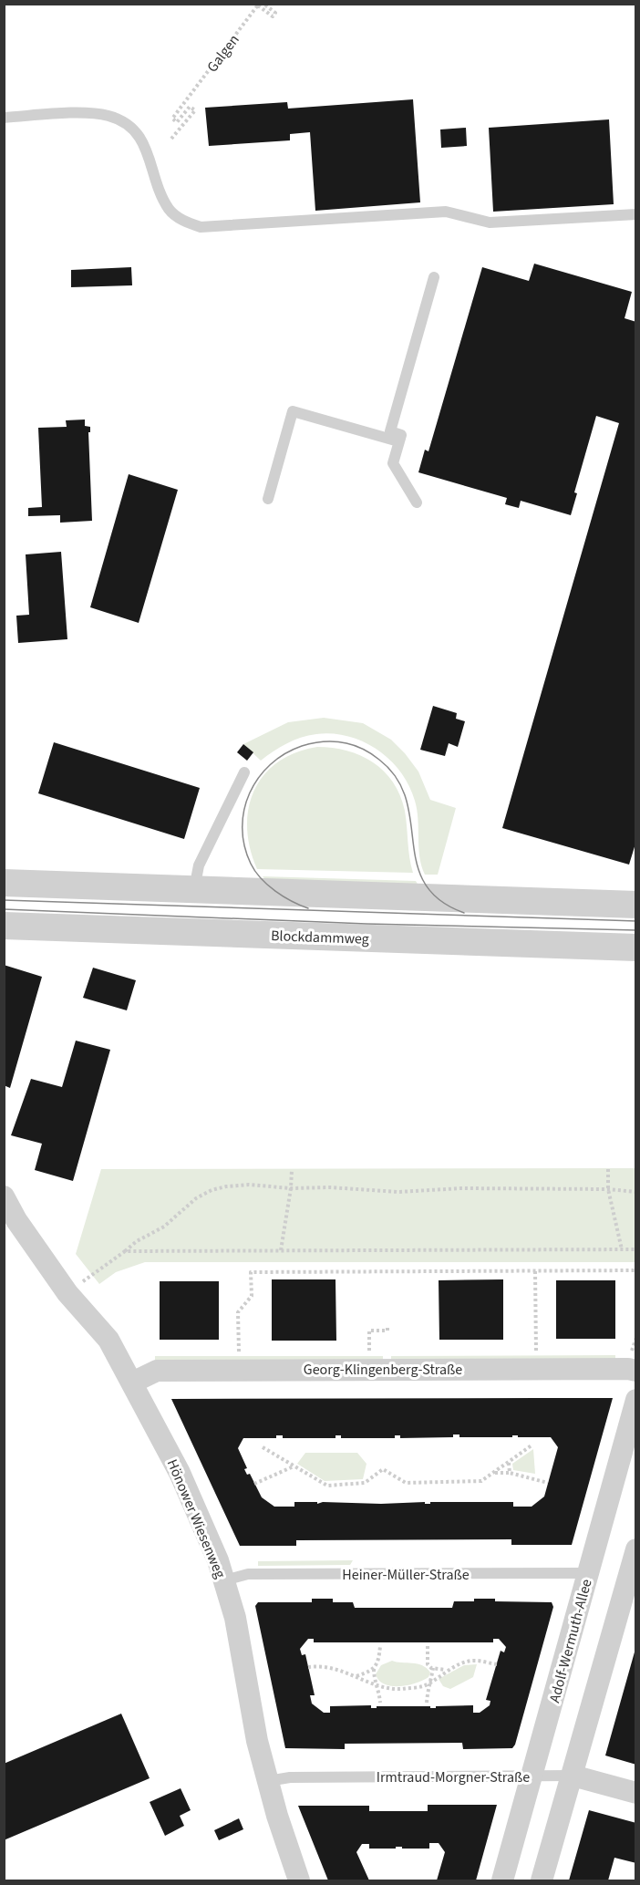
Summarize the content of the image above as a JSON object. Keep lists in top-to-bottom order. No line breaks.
{"streets":{"street":["Blockdammweg","Georg-Klingenberg-Straße","Hönower Wiesenweg","Adolf-Wermuth-Allee","Irmtraud-Morgner-Straße"],"lane":["Heiner-Müller-Straße"],"path":["Galgen"]},"crossings":[["Georg-Klingenberg-Straße","Hönower Wiesenweg"],["Hönower Wiesenweg","Heiner-Müller-Straße"],["Hönower Wiesenweg","Irmtraud-Morgner-Straße"],["Heiner-Müller-Straße","Adolf-Wermuth-Allee"],["Adolf-Wermuth-Allee","Irmtraud-Morgner-Straße"]]}
